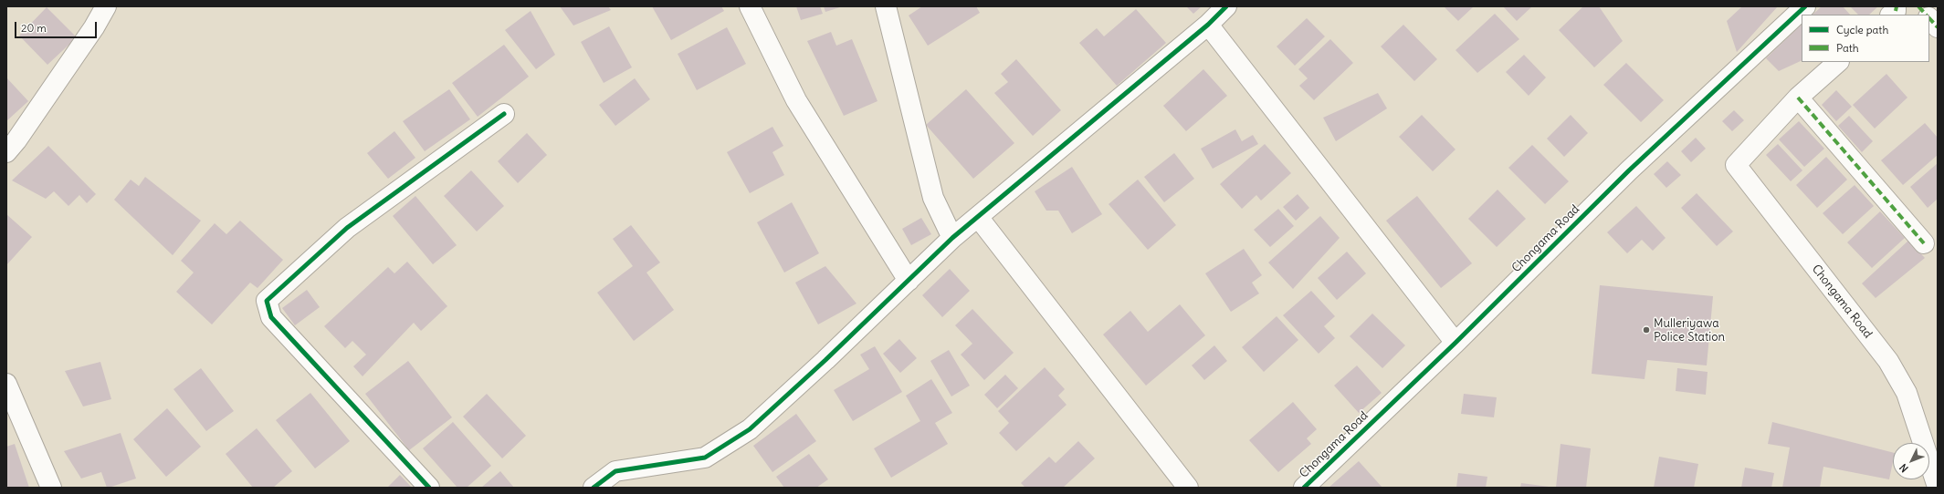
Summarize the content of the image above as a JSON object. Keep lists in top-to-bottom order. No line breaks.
{"streets":{"street":["Chongama Road"]},"places":["Mulleriyawa Police Station"],"legend":["Cycle path","Path"],"scale_bar":"20 m","north":"bottom left"}
